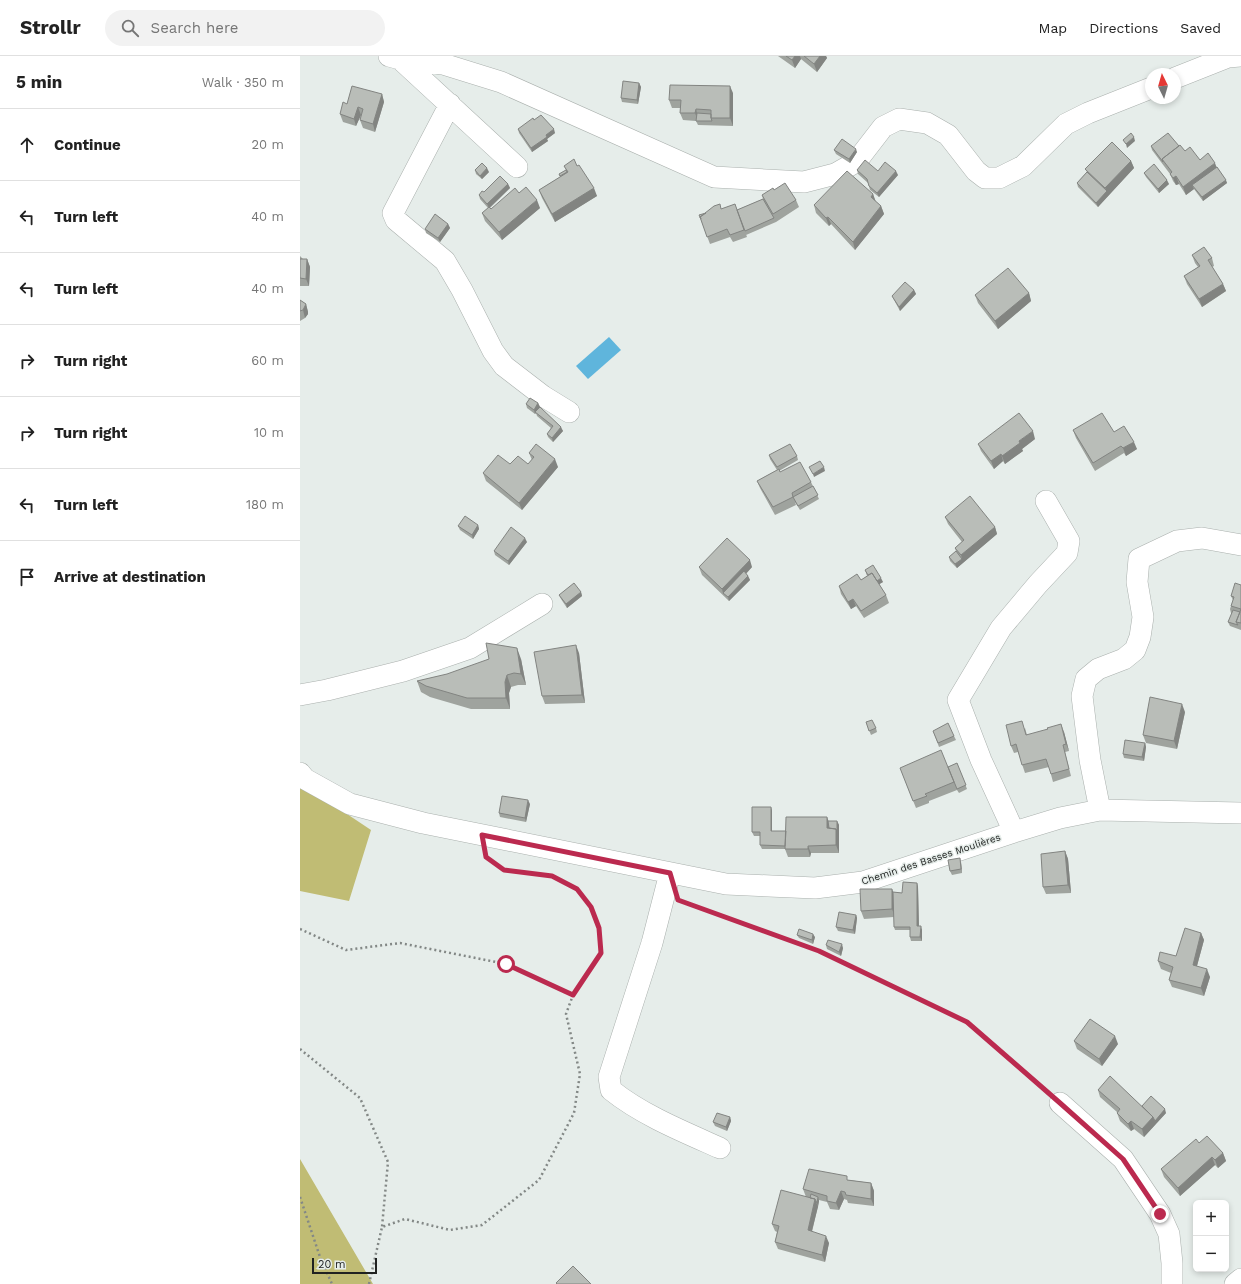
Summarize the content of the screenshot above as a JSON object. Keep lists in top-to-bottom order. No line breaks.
{"streets":{"street":["Chemin des Basses Moulières"]},"scale_bar":"20 m","north":"top","page":{"header":"Strollr","search":"Search here","nav":["Map","Directions","Saved"],"heading":["5 min","Walk · 350 m"],"list":[["Continue","20 m"],["Turn left","40 m"],["Turn left","40 m"],["Turn right","60 m"],["Turn right","10 m"],["Turn left","180 m"],"Arrive at destination"],"map_buttons":["+","−"],"scale":"20 m"}}
